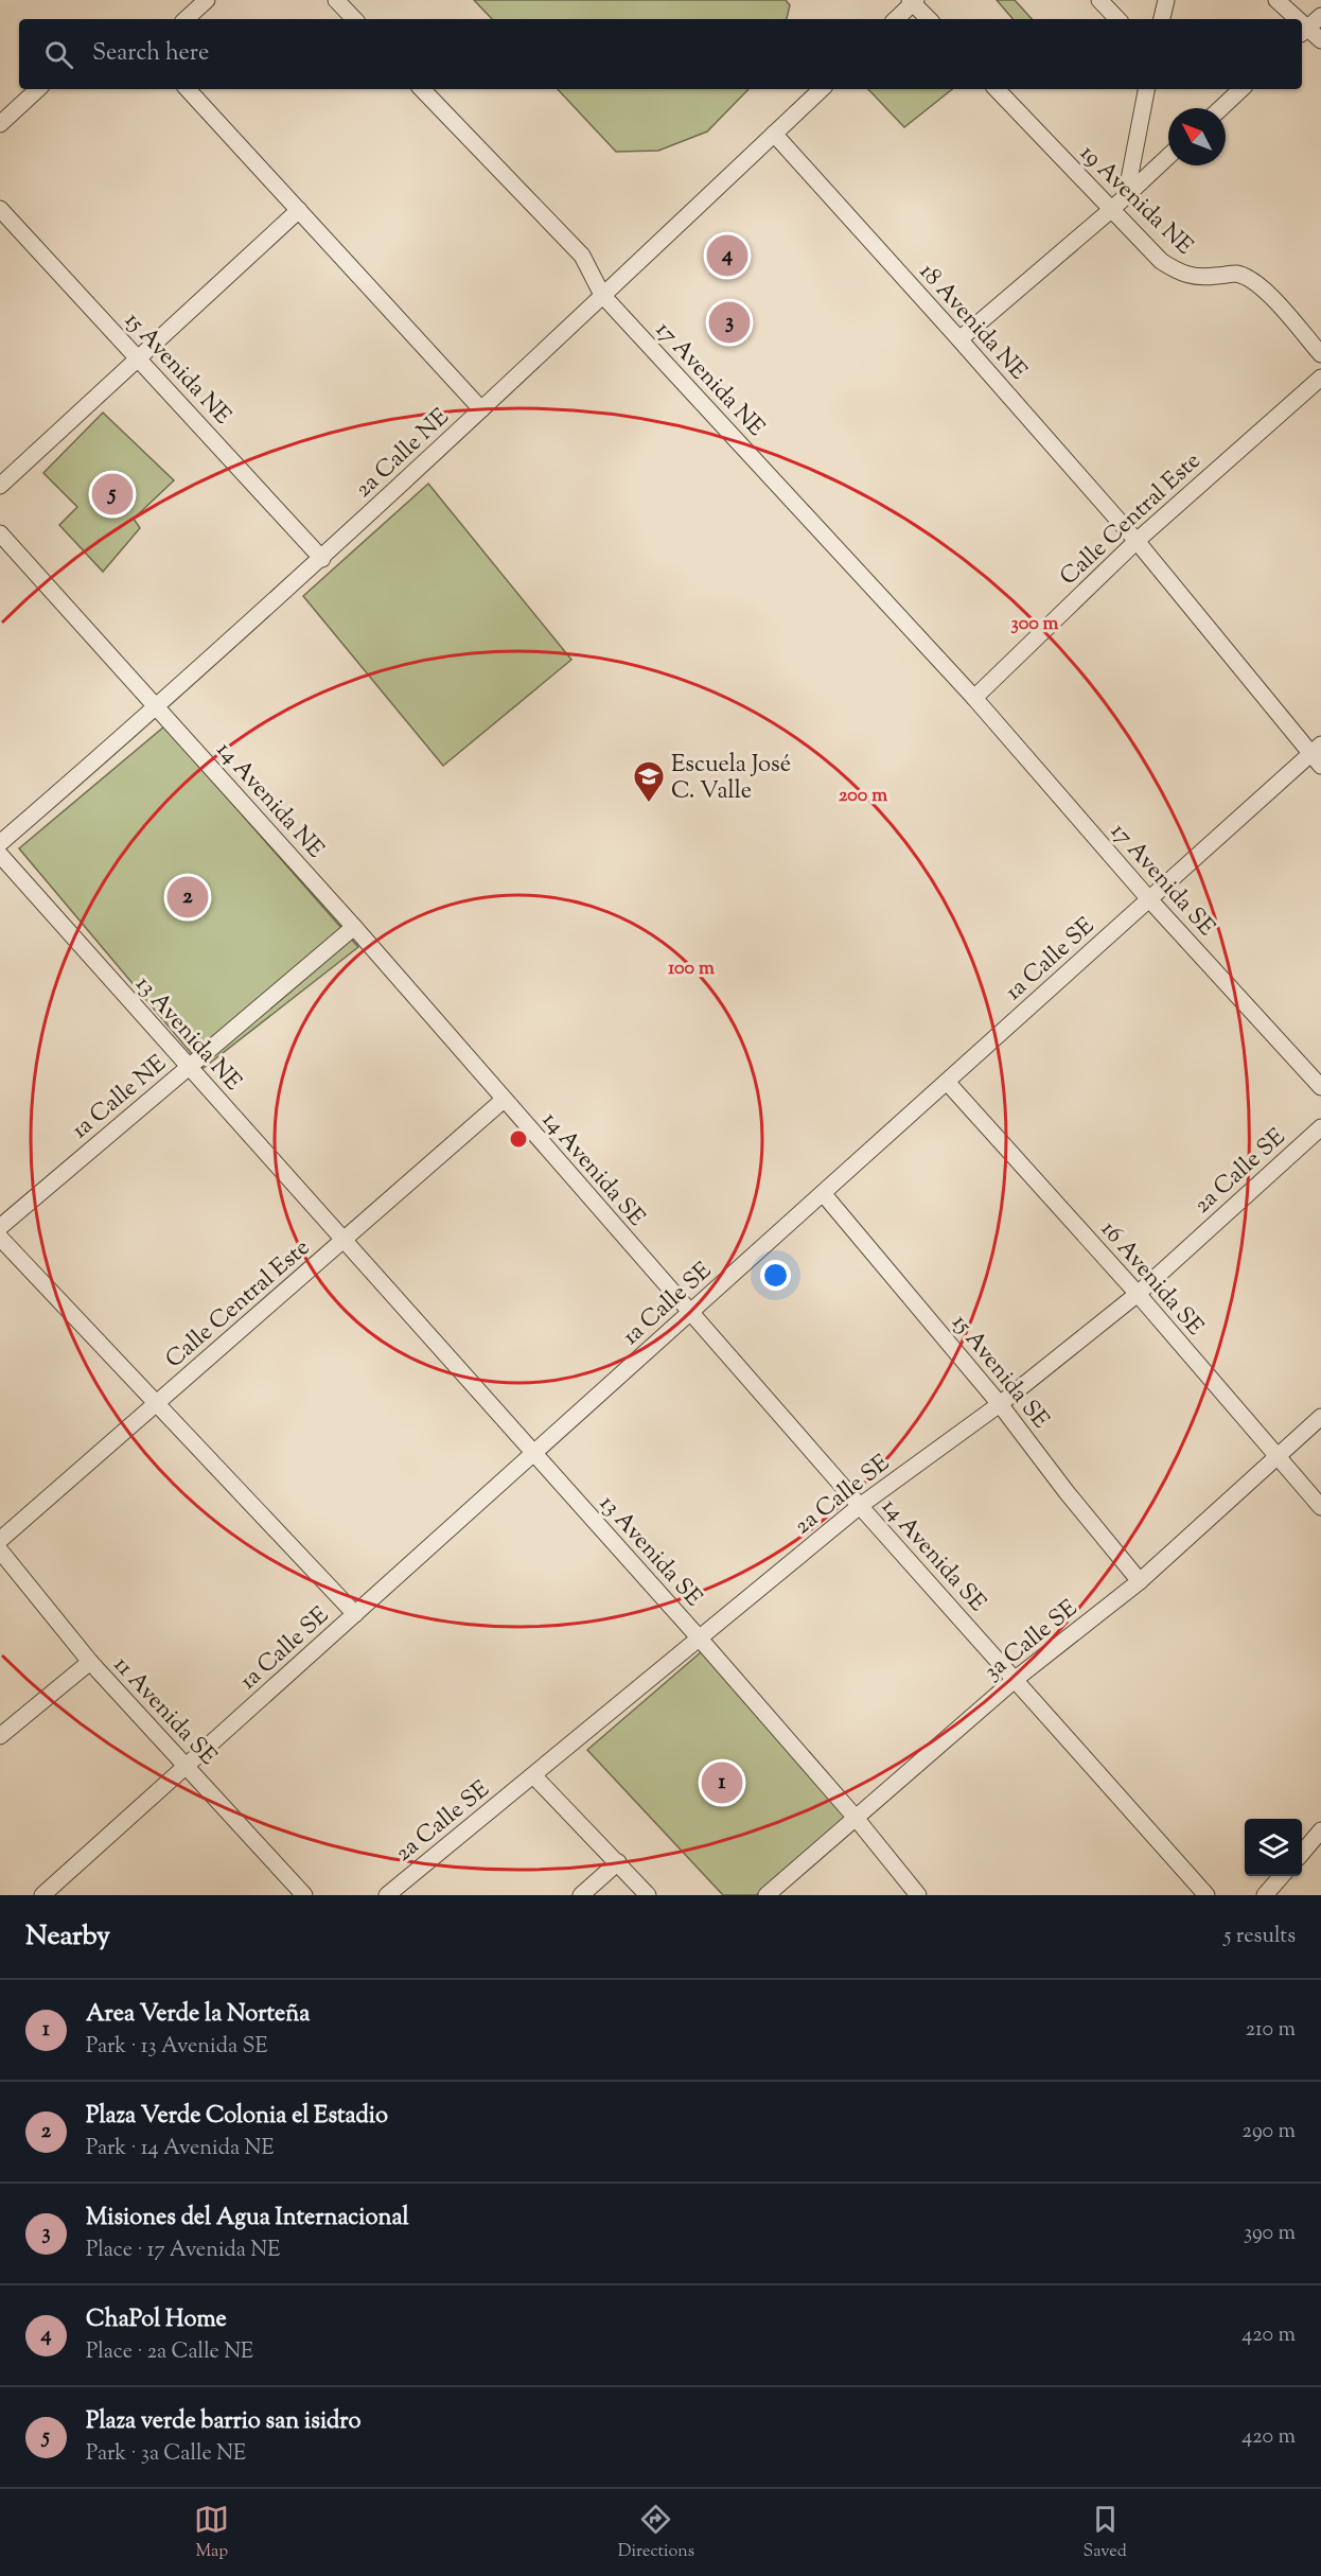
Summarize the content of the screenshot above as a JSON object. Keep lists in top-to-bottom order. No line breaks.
{"streets":{"street":["19 Avenida NE","18 Avenida NE","15 Avenida NE","17 Avenida NE","2a Calle NE","Calle Central Este","14 Avenida NE","17 Avenida SE","1a Calle SE","13 Avenida NE","1a Calle NE","14 Avenida SE","2a Calle SE","16 Avenida SE","15 Avenida SE","13 Avenida SE","3a Calle SE","11 Avenida SE"]},"crossings":[["18 Avenida NE","2a Calle NE"],["18 Avenida NE","Calle Central Este"],["18 Avenida NE","1a Calle SE"],["15 Avenida NE","2a Calle NE"],["17 Avenida NE","2a Calle NE"],["17 Avenida NE","Calle Central Este"],["17 Avenida NE","17 Avenida SE"],["2a Calle NE","14 Avenida NE"],["Calle Central Este","14 Avenida NE"],["Calle Central Este","17 Avenida SE"],["Calle Central Este","13 Avenida NE"],["Calle Central Este","14 Avenida SE"],["Calle Central Este","13 Avenida SE"],["14 Avenida NE","1a Calle NE"],["14 Avenida NE","14 Avenida SE"],["17 Avenida SE","1a Calle SE"],["1a Calle SE","14 Avenida SE"],["1a Calle SE","16 Avenida SE"],["1a Calle SE","15 Avenida SE"],["1a Calle SE","13 Avenida SE"],["1a Calle SE","11 Avenida SE"],["13 Avenida NE","1a Calle NE"],["13 Avenida NE","13 Avenida SE"],["14 Avenida SE","2a Calle SE"],["14 Avenida SE","3a Calle SE"],["2a Calle SE","16 Avenida SE"],["2a Calle SE","15 Avenida SE"],["2a Calle SE","13 Avenida SE"],["16 Avenida SE","3a Calle SE"],["15 Avenida SE","3a Calle SE"],["13 Avenida SE","3a Calle SE"]],"places":{"school or university":["Escuela José C. Valle"]},"north":"top left","page":{"search":"Search here","pins":["4","3","5","2","1"],"heading":["Nearby","5 results"],"list":[{"mark":"1","name":"Area Verde la Norteña","note":"Park · 13 Avenida SE","value":"210 m"},{"mark":"2","name":"Plaza Verde Colonia el Estadio","note":"Park · 14 Avenida NE","value":"290 m"},{"mark":"3","name":"Misiones del Agua Internacional","note":"Place · 17 Avenida NE","value":"390 m"},{"mark":"4","name":"ChaPol Home","note":"Place · 2a Calle NE","value":"420 m"},{"mark":"5","name":"Plaza verde barrio san isidro","note":"Park · 3a Calle NE","value":"420 m"}],"nav":["Map","Directions","Saved"]},"rings":["300 m","200 m","100 m"]}
